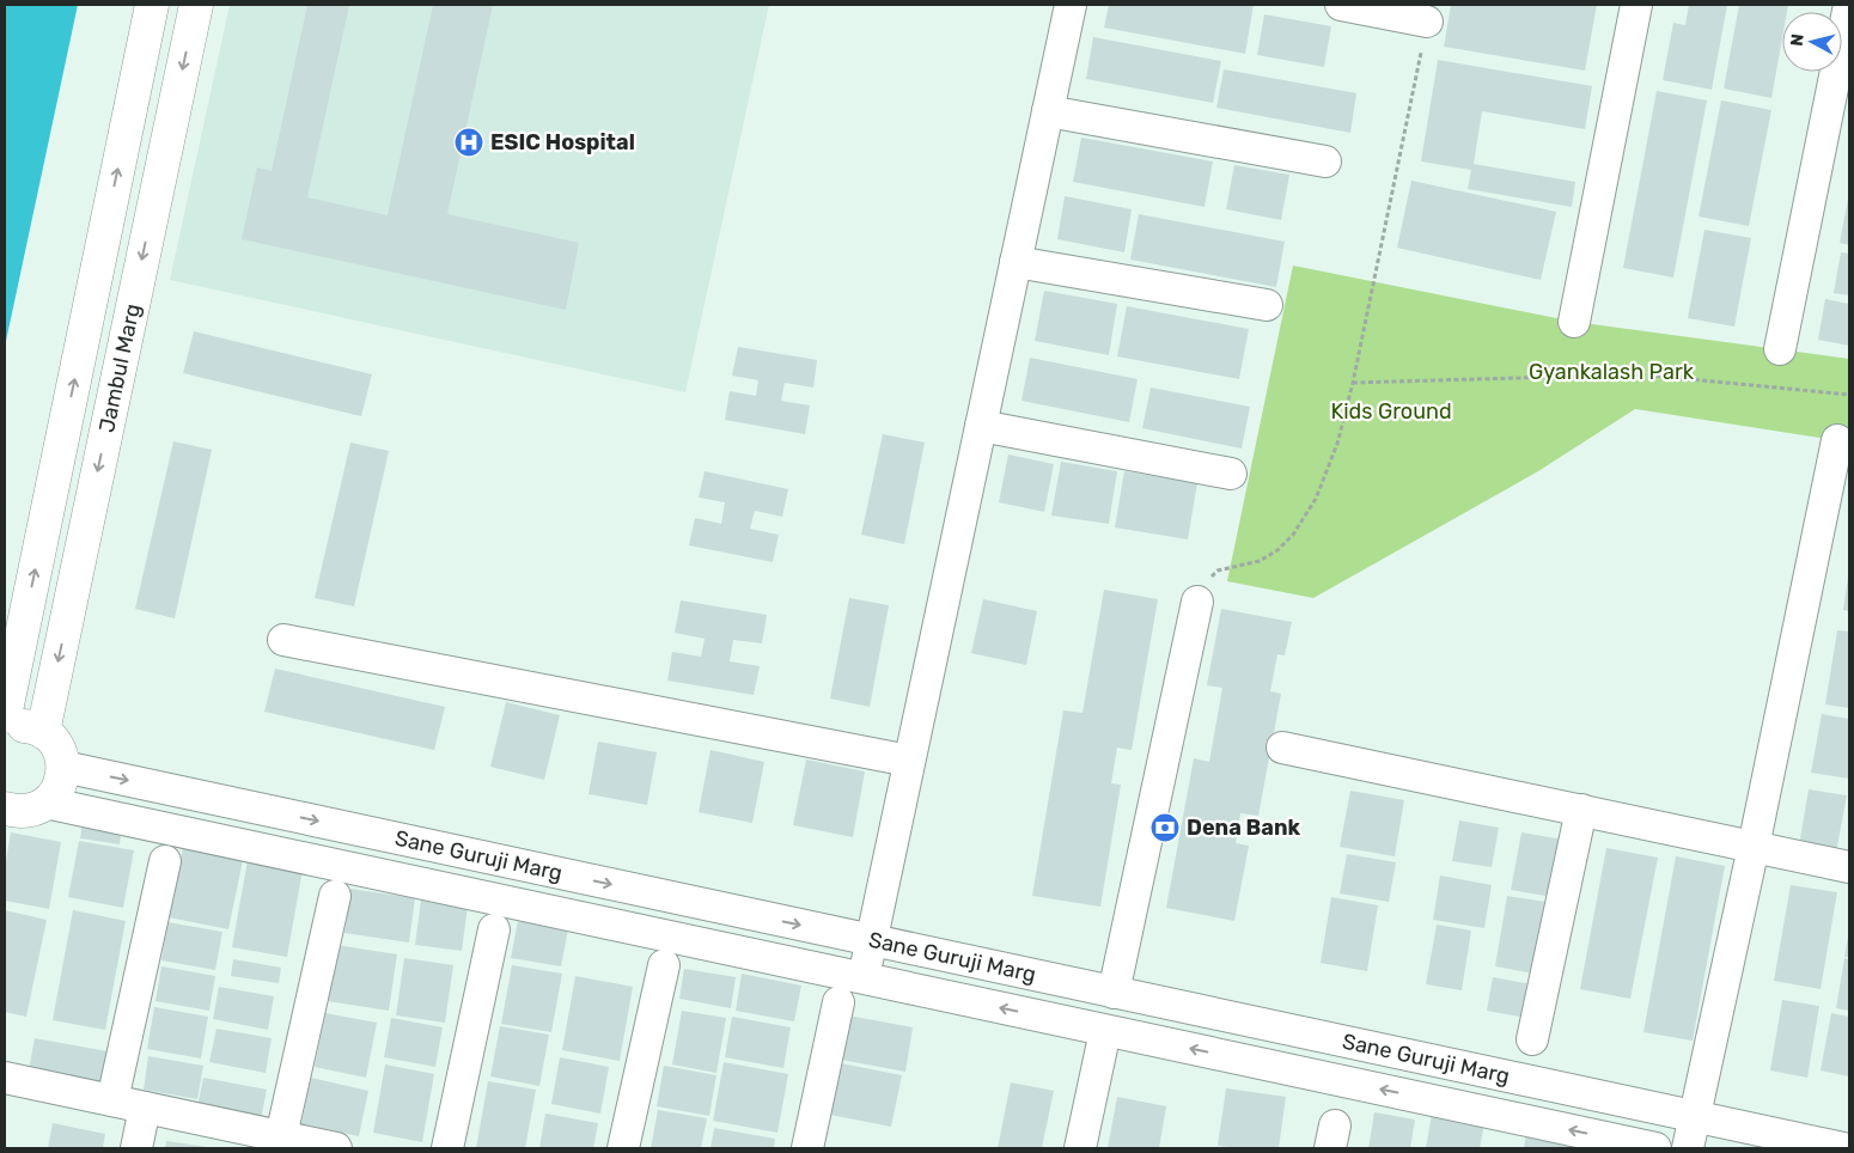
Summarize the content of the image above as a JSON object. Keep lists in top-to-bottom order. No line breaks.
{"streets":{"main road":["Jambul Marg"],"street":["Sane Guruji Marg"]},"parks":["Gyankalash Park","Kids Ground"],"places":{"hospital":["ESIC Hospital"],"bank":["Dena Bank"]},"north":"left"}
